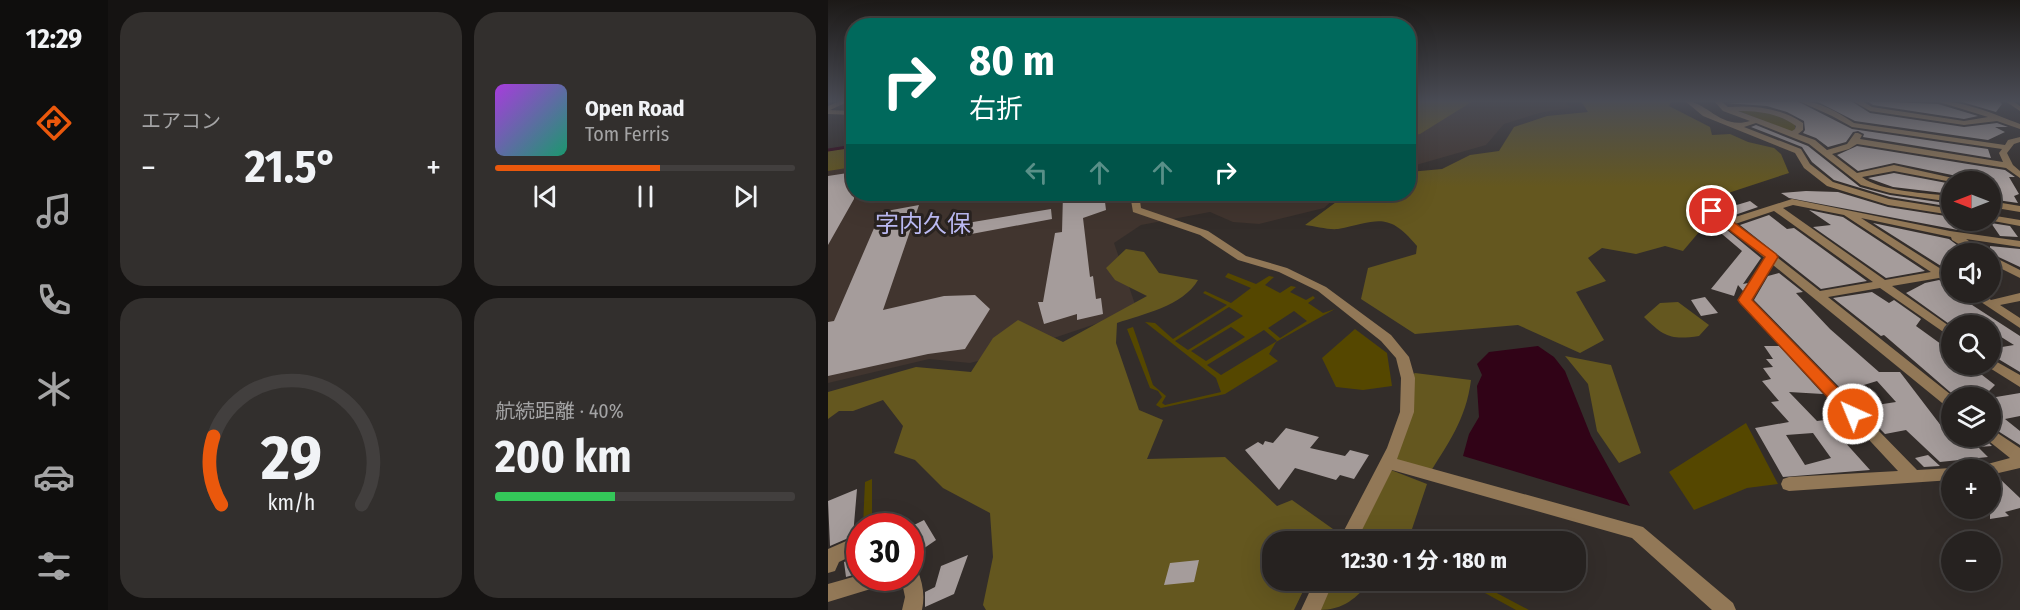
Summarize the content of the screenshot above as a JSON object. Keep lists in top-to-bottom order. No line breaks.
{"districts":["字内久保"],"north":"left","page":{"tabs":"12:29","tile":["エアコン",["航続距離 · 40%","200 km"]],"turn":["80 m","右折"],"song":["Open Road","Tom Ferris"],"heat":["−","21.5°","+"],"map_buttons":["+","−"],"limit":"30","trip":"12:30 · 1 分 · 180 m","gauge":["29","km/h"]}}
